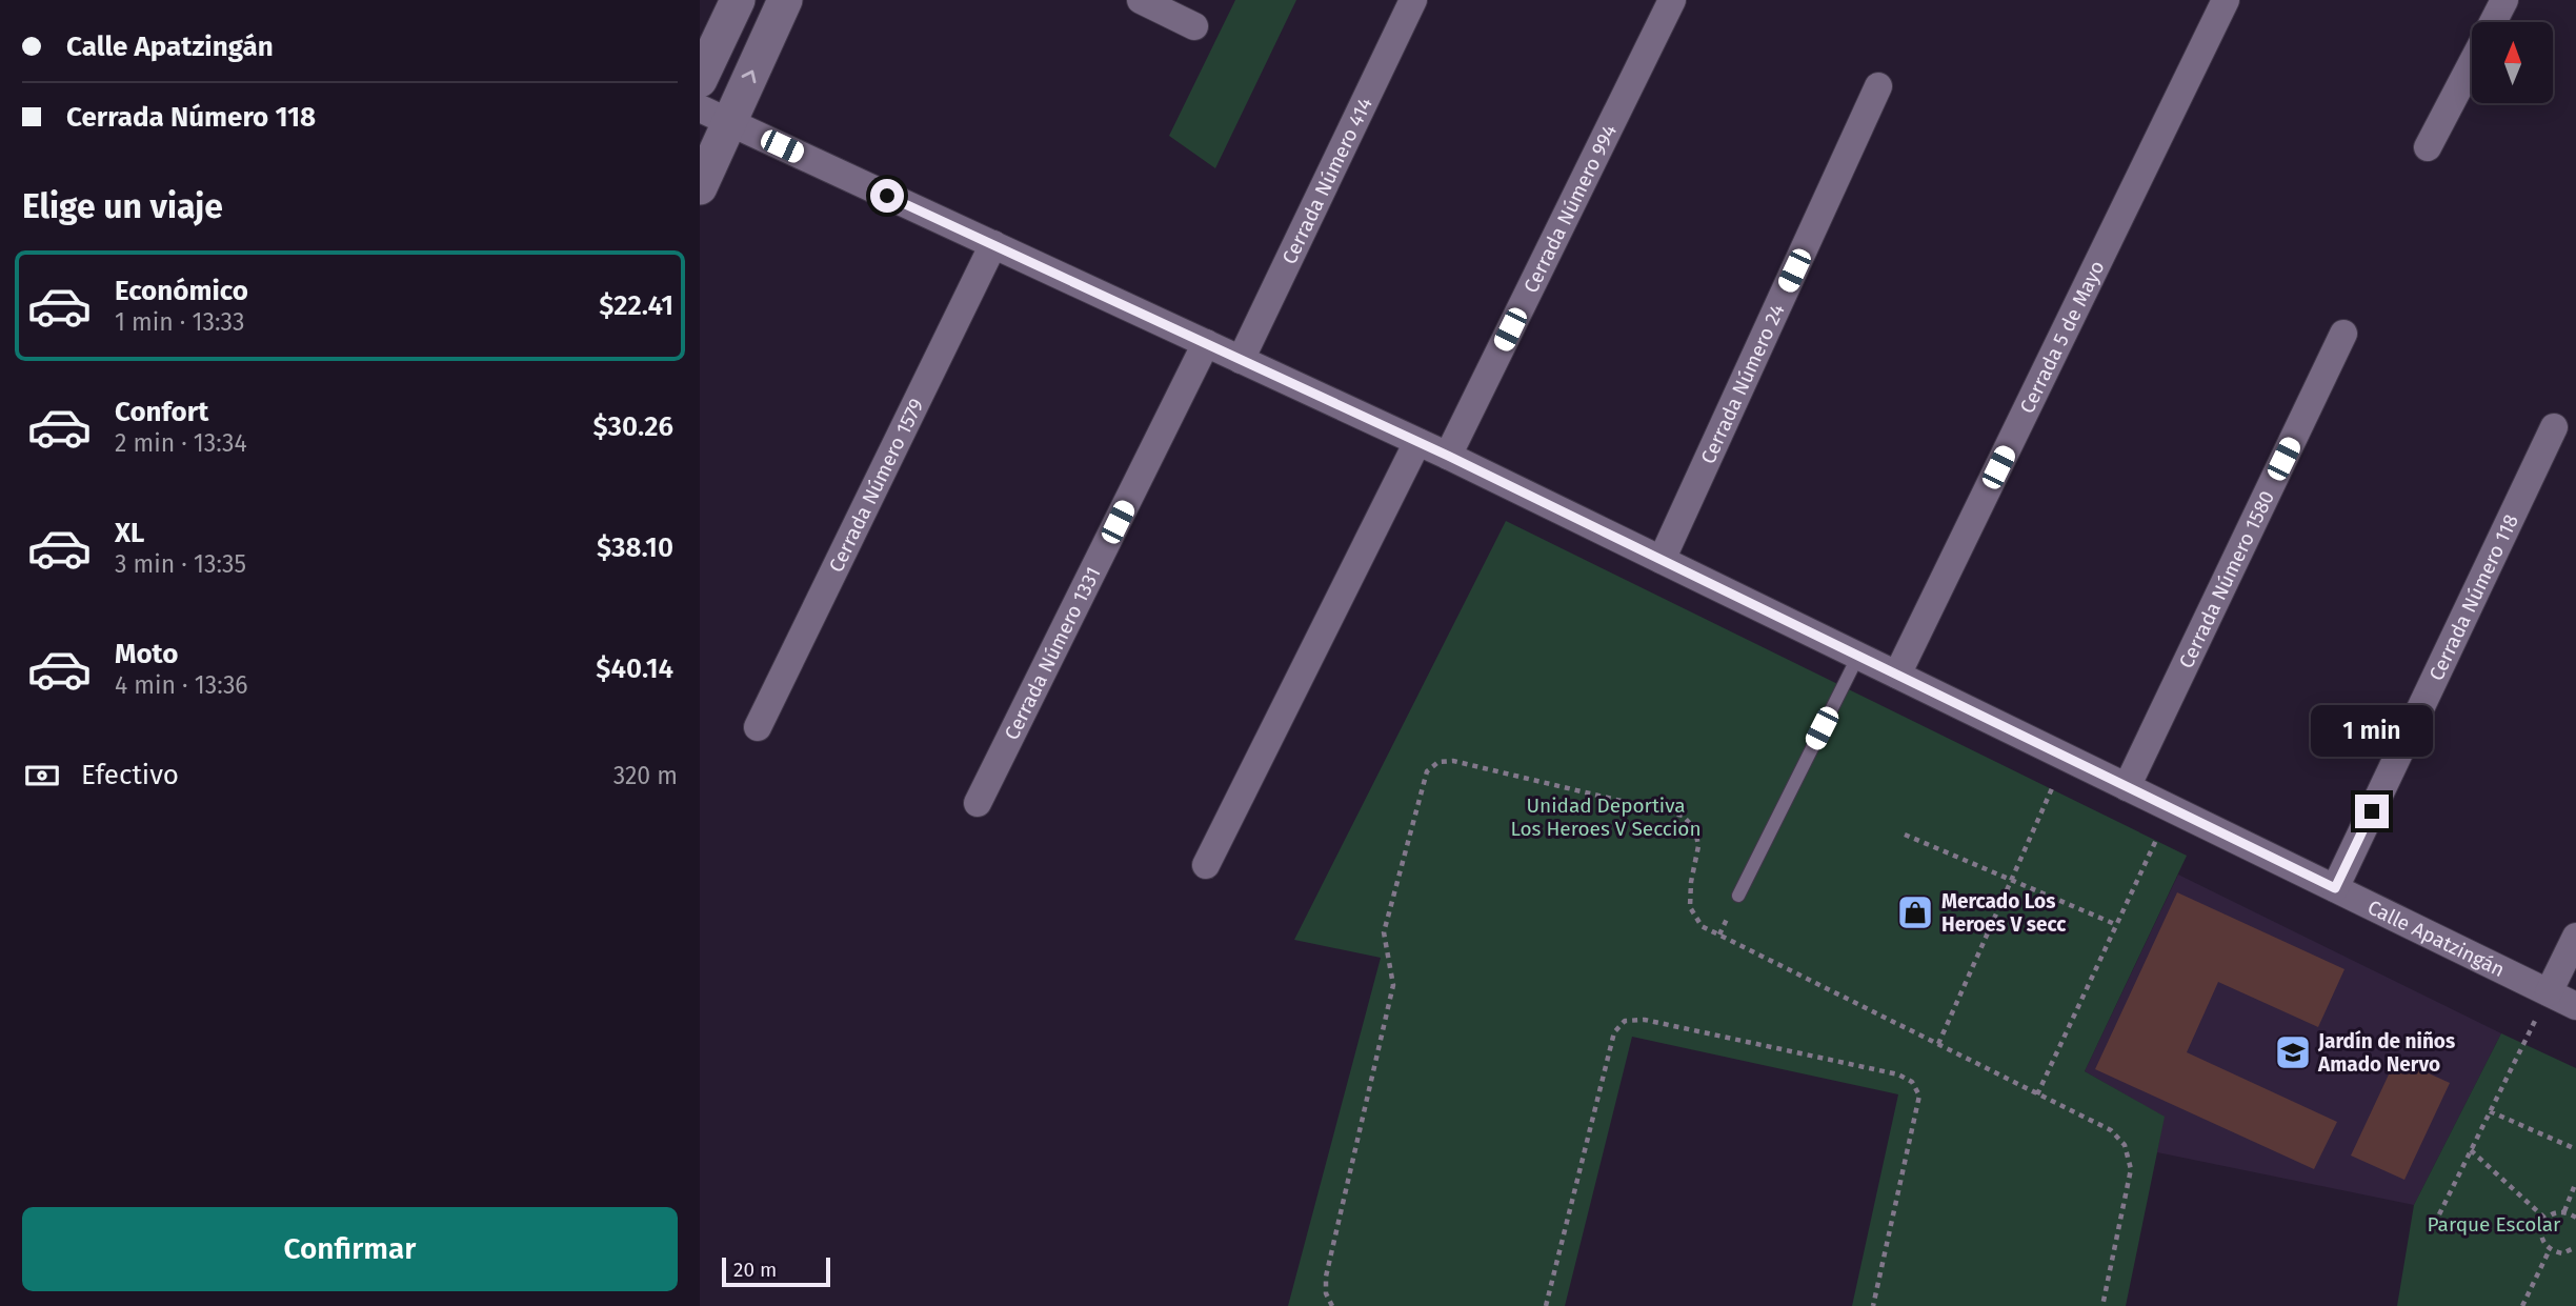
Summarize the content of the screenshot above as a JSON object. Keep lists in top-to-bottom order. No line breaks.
{"streets":{"street":["Cerrada Número 414","Cerrada Número 994","Cerrada 5 de Mayo","Cerrada Número 24","Cerrada Número 1579","Cerrada Número 1580","Cerrada Número 118","Cerrada Número 1331","Calle Apatzingán"]},"crossings":[["Cerrada Número 414","Calle Apatzingán"],["Cerrada Número 994","Calle Apatzingán"],["Cerrada 5 de Mayo","Calle Apatzingán"],["Cerrada Número 24","Calle Apatzingán"],["Cerrada Número 1579","Calle Apatzingán"],["Cerrada Número 1580","Calle Apatzingán"],["Cerrada Número 118","Calle Apatzingán"],["Cerrada Número 1331","Calle Apatzingán"]],"parks":["Unidad Deportiva Los Heroes V Seccion","Parque Escolar"],"places":{"shop":["Mercado Los Heroes V secc"],"school or university":["Jardín de niños Amado Nervo"]},"scale_bar":"20 m","north":"top","page":{"banner":["Calle Apatzingán","Cerrada Número 118"],"heading":"Elige un viaje","list":[{"name":"Económico","note":"1 min · 13:33","value":"$22.41"},{"name":"Confort","note":"2 min · 13:34","value":"$30.26"},{"name":"XL","note":"3 min · 13:35","value":"$38.10"},{"name":"Moto","note":"4 min · 13:36","value":"$40.14"}],"bubble":"1 min","pay":["Efectivo","320 m"],"buttons":"Confirmar","scale":"20 m"}}
